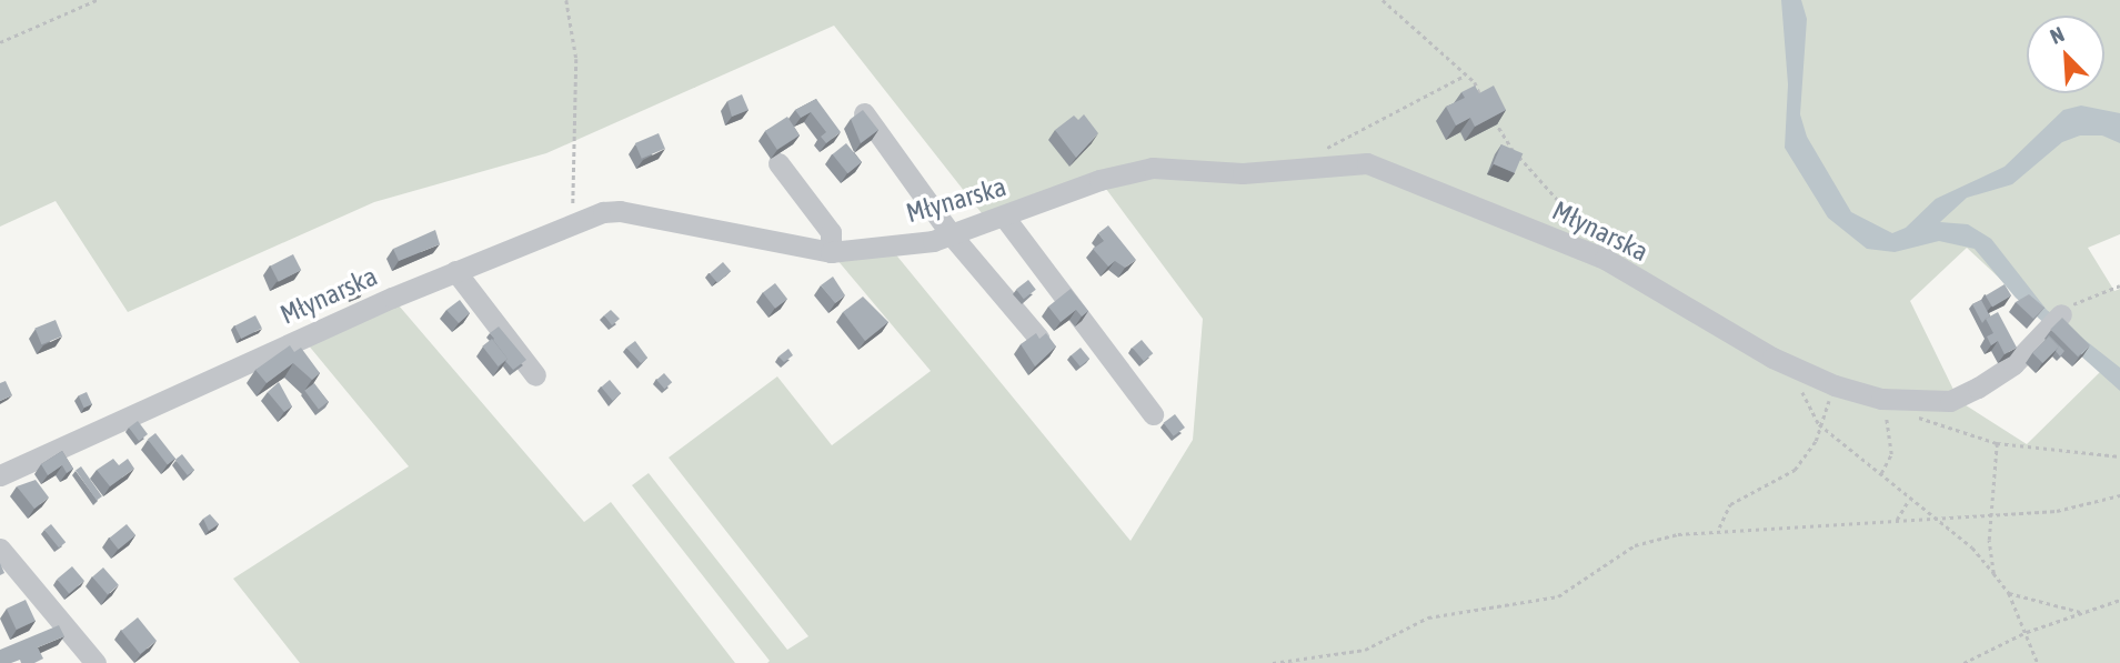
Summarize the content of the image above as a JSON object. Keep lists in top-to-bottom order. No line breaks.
{"streets":{"street":["Młynarska"]},"north":"top left"}
